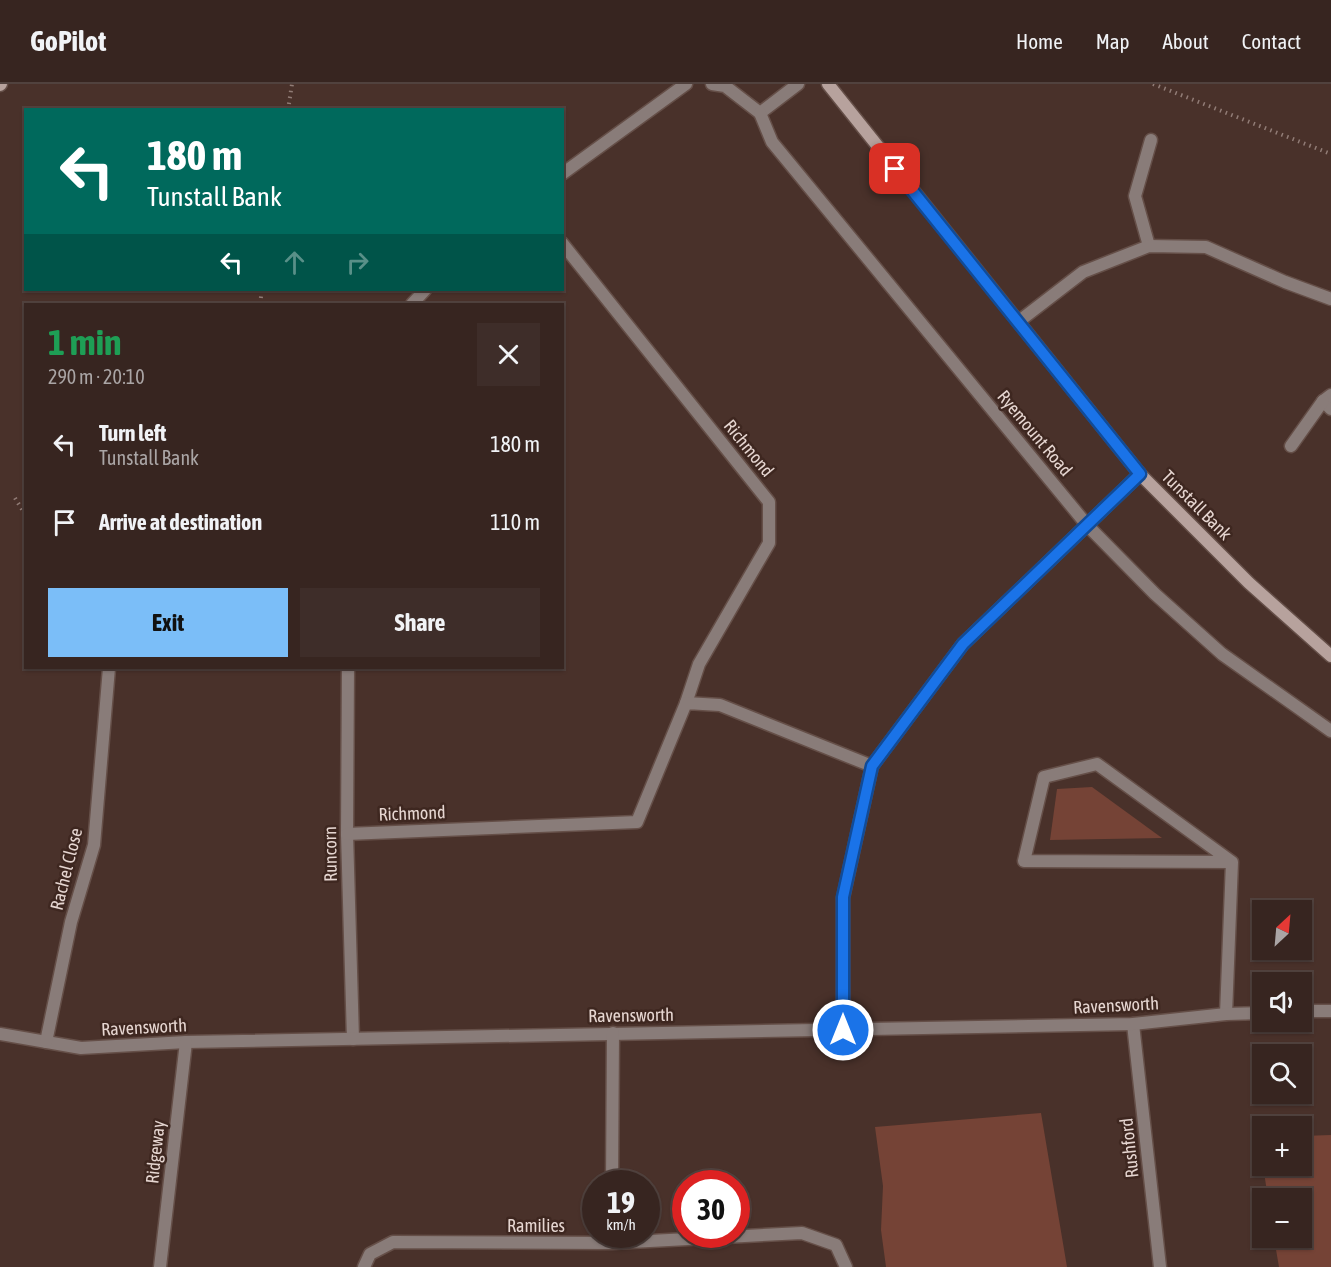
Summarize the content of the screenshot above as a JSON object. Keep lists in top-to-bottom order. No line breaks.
{"streets":{"main road":["Tunstall Bank"],"street":["Ryemount Road","Richmond","Runcorn","Rachel Close","Ravensworth","Rushford","Ridgeway","Ramilies"]},"crossings":[["Richmond","Runcorn"],["Runcorn","Ravensworth"],["Rachel Close","Ravensworth"],["Ravensworth","Rushford"],["Ravensworth","Ridgeway"]],"north":"top right","page":{"header":"GoPilot","nav":["Home","Map","About","Contact"],"turn":["180 m","Tunstall Bank"],"heading":["1 min","290 m · 20:10"],"list":[{"name":"Turn left","note":"Tunstall Bank","value":"180 m"},{"name":"Arrive at destination","value":"110 m"}],"buttons":["Exit","Share"],"map_buttons":["+","−"],"speed":"19 km/h","limit":"30"}}
